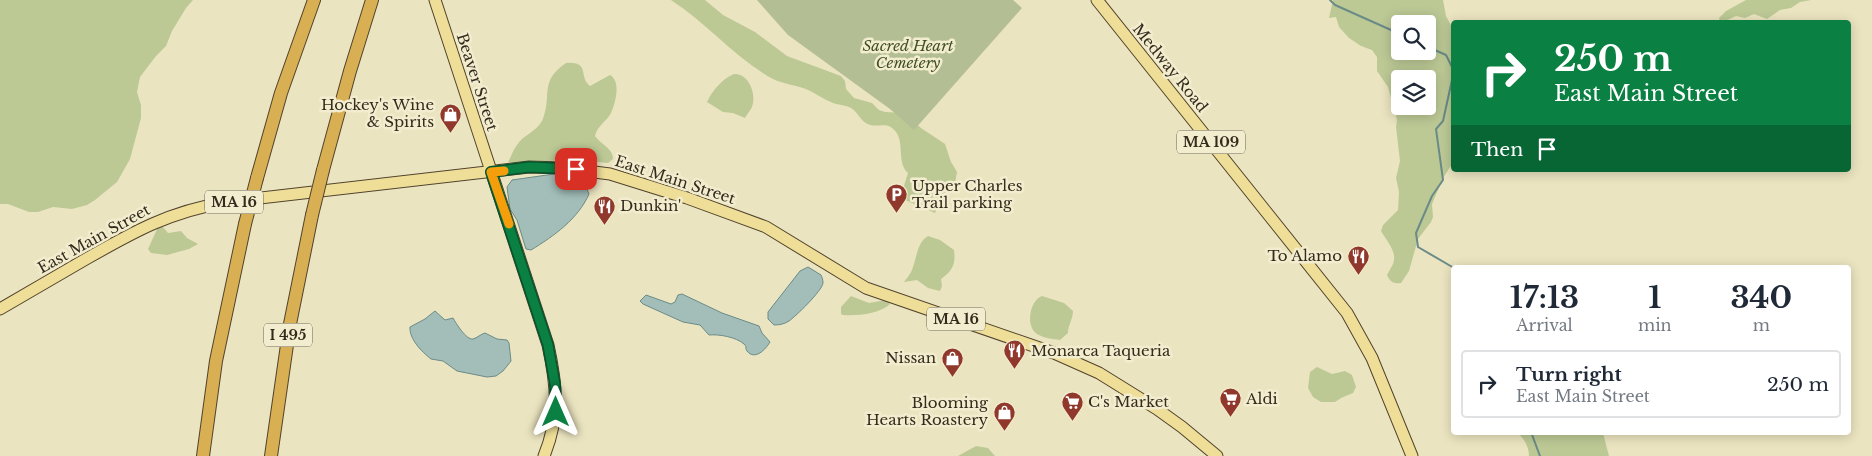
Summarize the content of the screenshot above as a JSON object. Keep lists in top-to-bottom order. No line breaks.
{"streets":{"highway":["I 495"],"main road":["Medway Road","Beaver Street","MA 109","East Main Street","MA 16"]},"crossings":[["Beaver Street","East Main Street"]],"parks":["Sacred Heart Cemetery"],"places":{"shop":["Hockey's Wine & Spirits","Nissan","Blooming Hearts Roastery"],"parking":["Upper Charles Trail parking"],"restaurant":["Dunkin'","To Alamo","Monarca Taqueria"],"supermarket":["Aldi","C's Market"]},"page":{"turn":["250 m","East Main Street"],"then":"Then","eta":["17:13","Arrival","1","min","340","m"],"list":[{"name":"Turn right","note":"East Main Street","value":"250 m"}]}}
